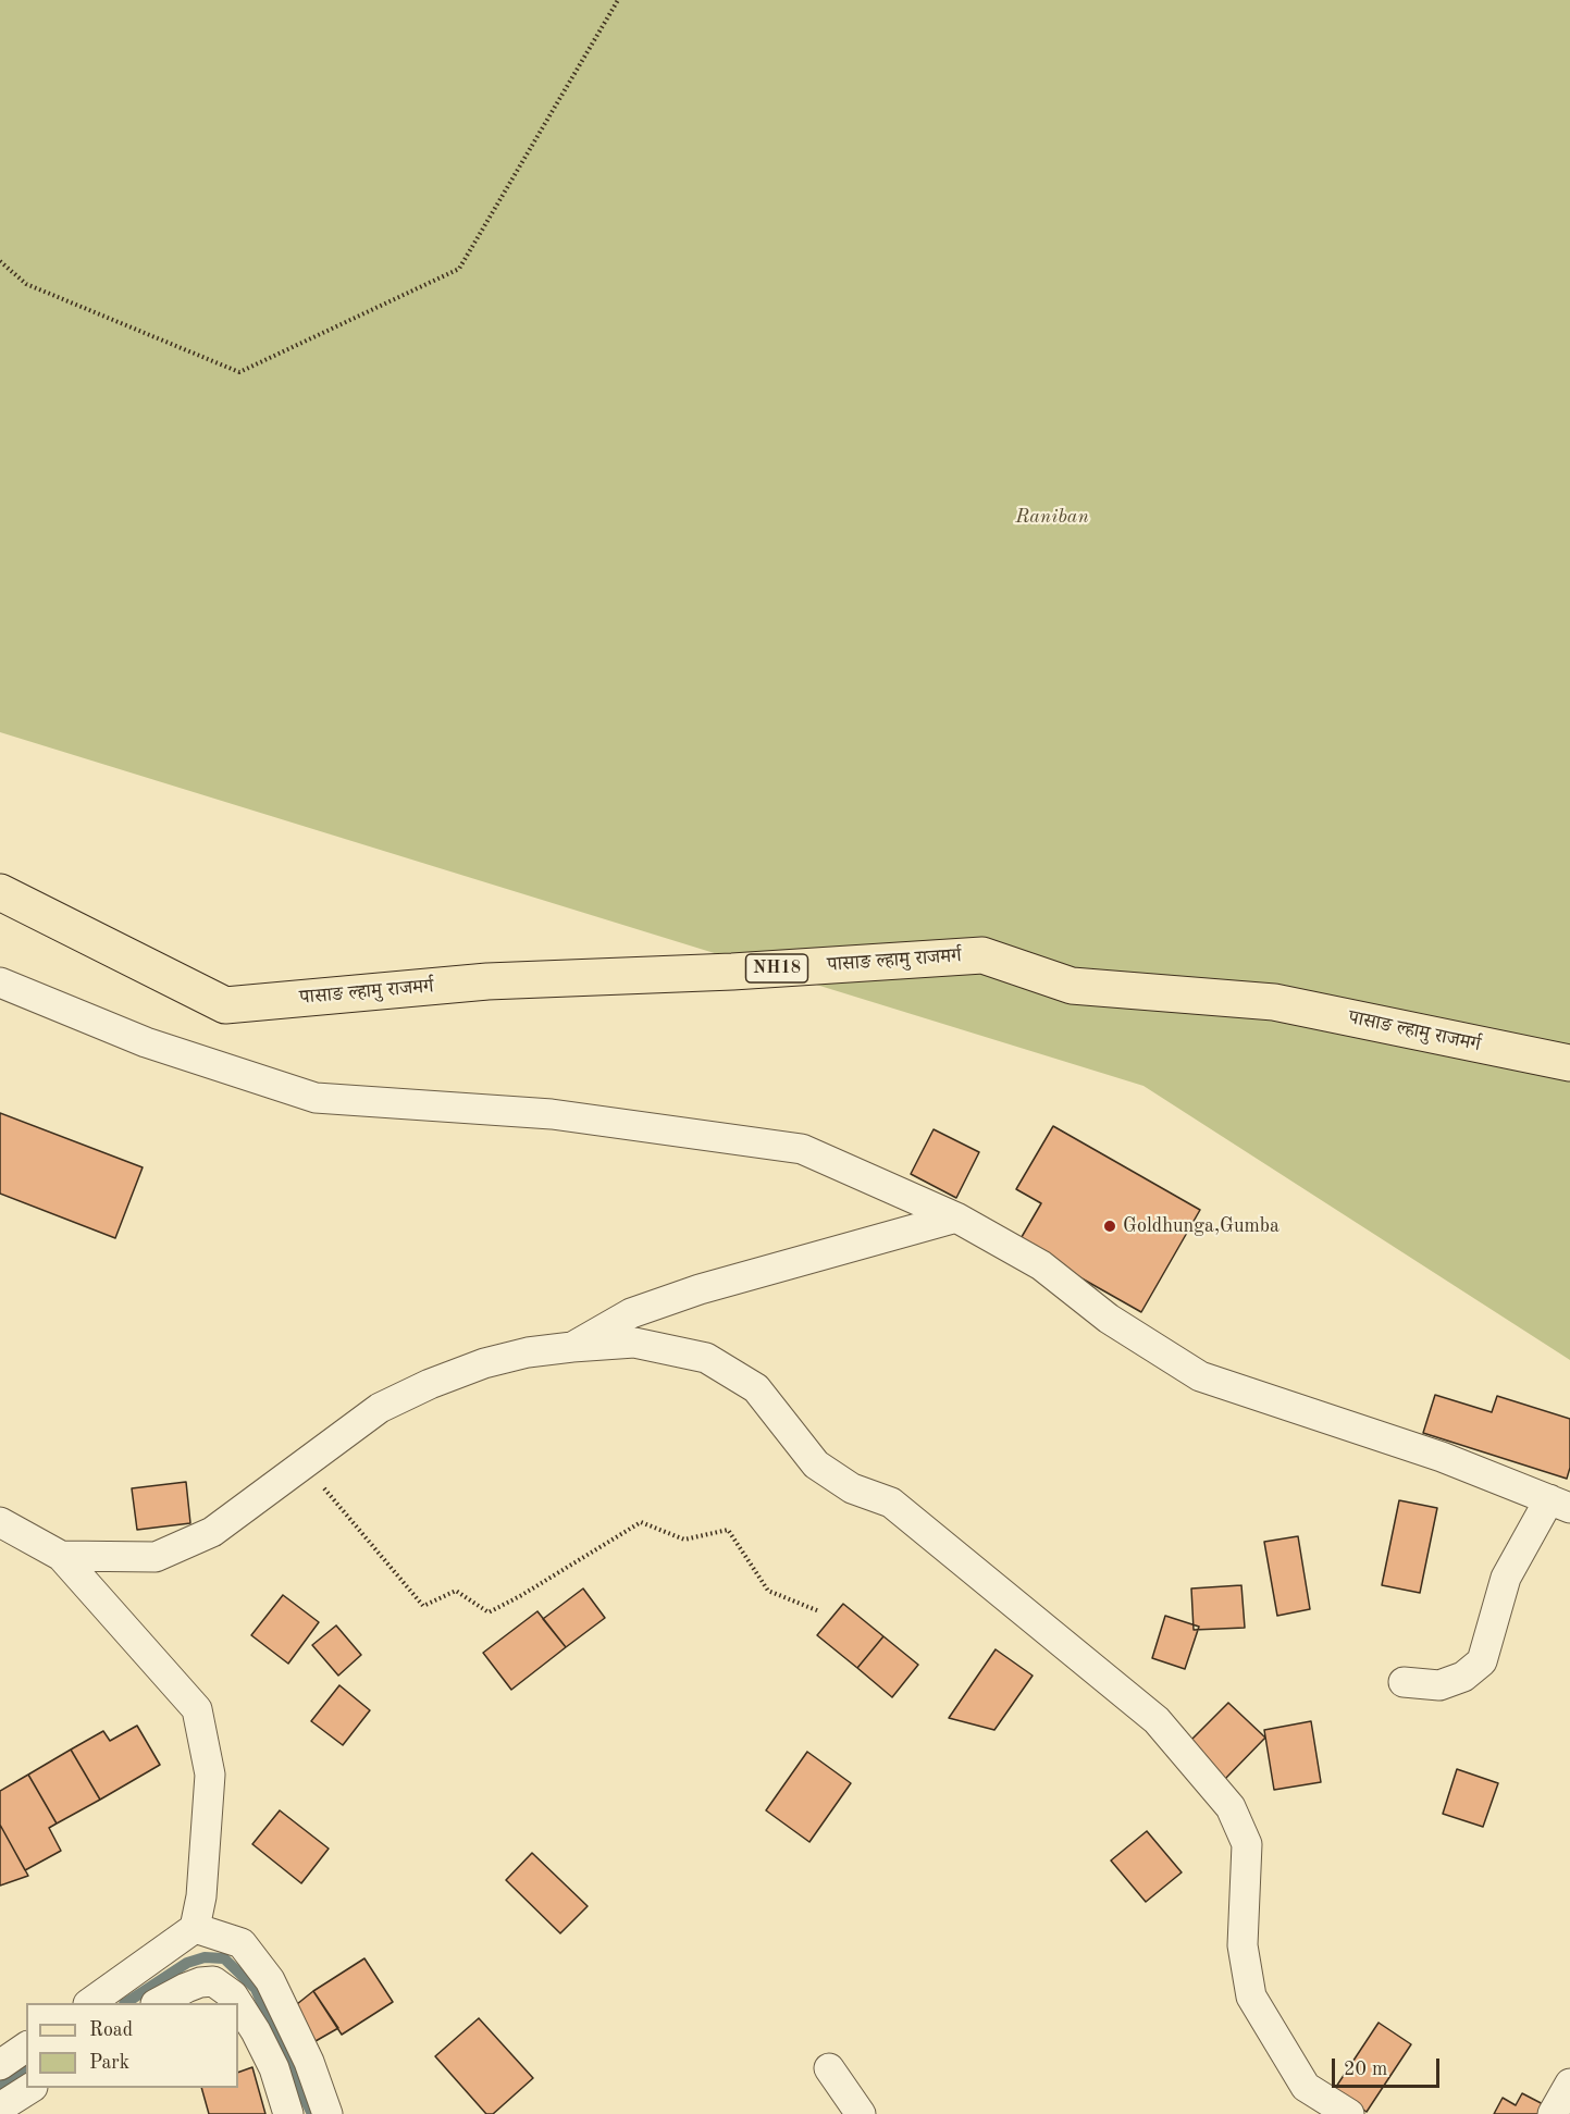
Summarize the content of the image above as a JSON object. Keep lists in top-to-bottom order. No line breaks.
{"streets":{"main road":["पासाङ ल्हामु राजमर्ग","NH18"]},"parks":["Raniban"],"places":["Goldhunga,Gumba"],"legend":["Road","Park"],"scale_bar":"20 m"}
